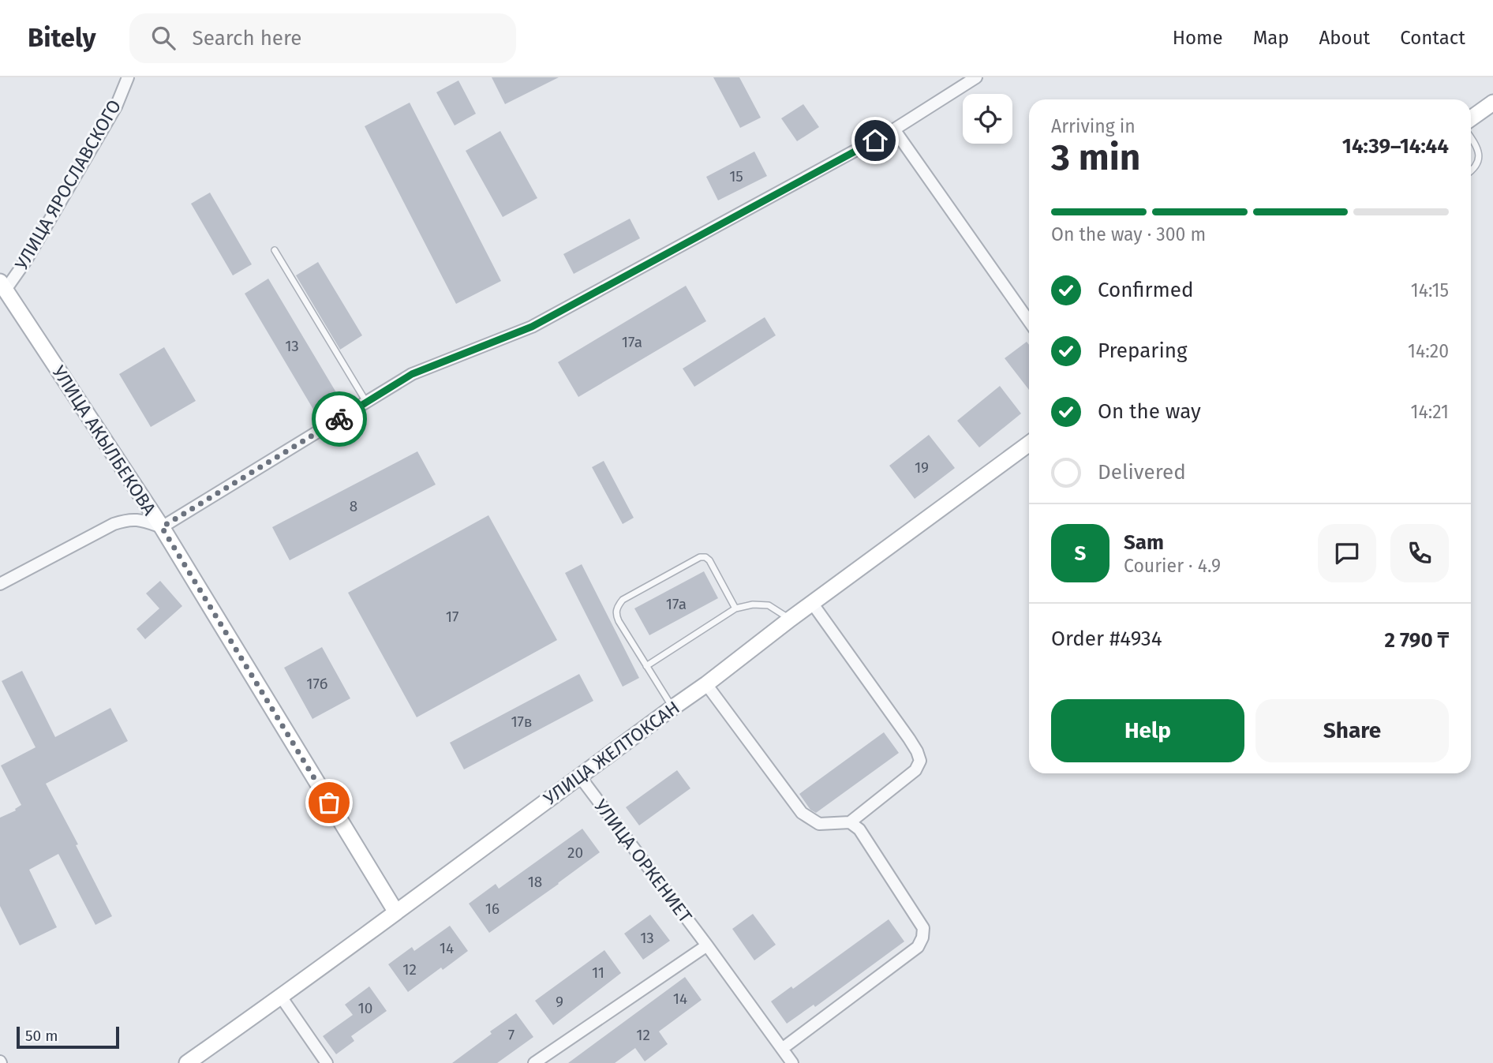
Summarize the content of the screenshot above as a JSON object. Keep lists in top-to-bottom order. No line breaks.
{"streets":{"street":["УЛИЦА ЯРОСЛАВСКОГО","УЛИЦА АКЫЛБЕКОВА","УЛИЦА ЖЕЛТОКСАН","УЛИЦА ОРКЕНИЕТ"]},"crossings":[["УЛИЦА ЯРОСЛАВСКОГО","УЛИЦА АКЫЛБЕКОВА"],["УЛИЦА АКЫЛБЕКОВА","УЛИЦА ЖЕЛТОКСАН"],["УЛИЦА ЖЕЛТОКСАН","УЛИЦА ОРКЕНИЕТ"]],"house_numbers":["15","17а","13","19","8","17а","17","17б","17в","20","18","16","13","14","12","11","14","9","10","7","12"],"scale_bar":"50 m","page":{"header":"Bitely","search":"Search here","nav":["Home","Map","About","Contact"],"heading":["3 min","Arriving in","14:39–14:44"],"panel":["Sam","Courier · 4.9","Order #4934","2 790 ₸"],"bar":"On the way · 300 m","list":[["Confirmed","14:15"],["Preparing","14:20"],["On the way","14:21"],"Delivered"],"round":"S","buttons":["Help","Share"],"scale":"50 m"}}
